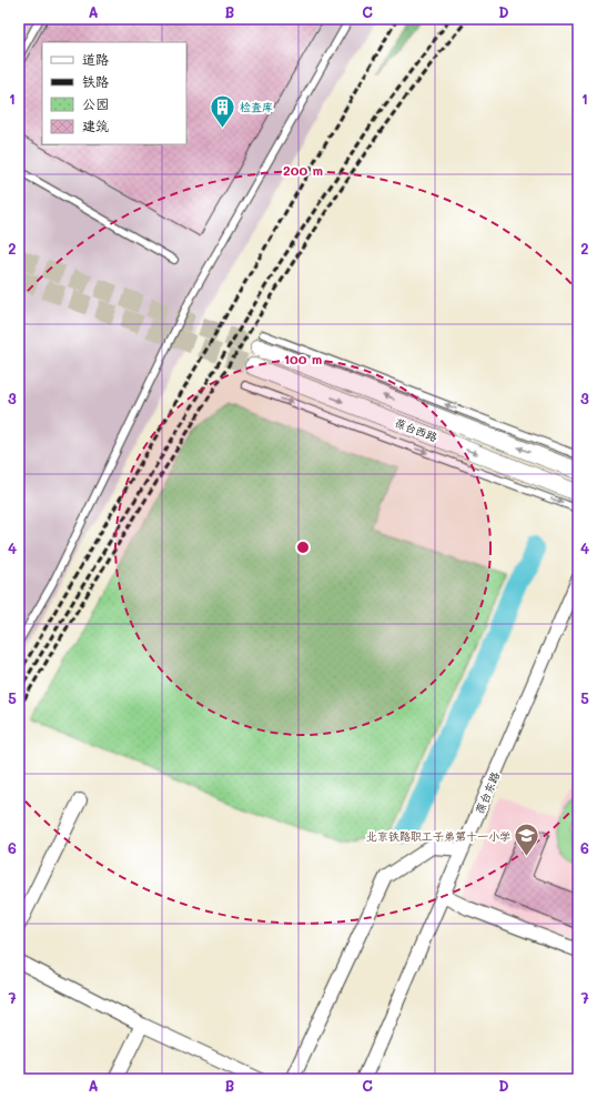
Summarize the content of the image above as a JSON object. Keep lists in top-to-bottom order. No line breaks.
{"streets":{"street":["葆台西路","葆台东路"]},"places":{"building":["检查库"],"school or university":["北京铁路职工子弟第十一小学"]},"legend":["道路","铁路","公园","建筑"],"grid":{"columns":["A","B","C","D"],"rows":["1","2","3","4","5","6","7"]},"rings":["200 m","100 m"]}
